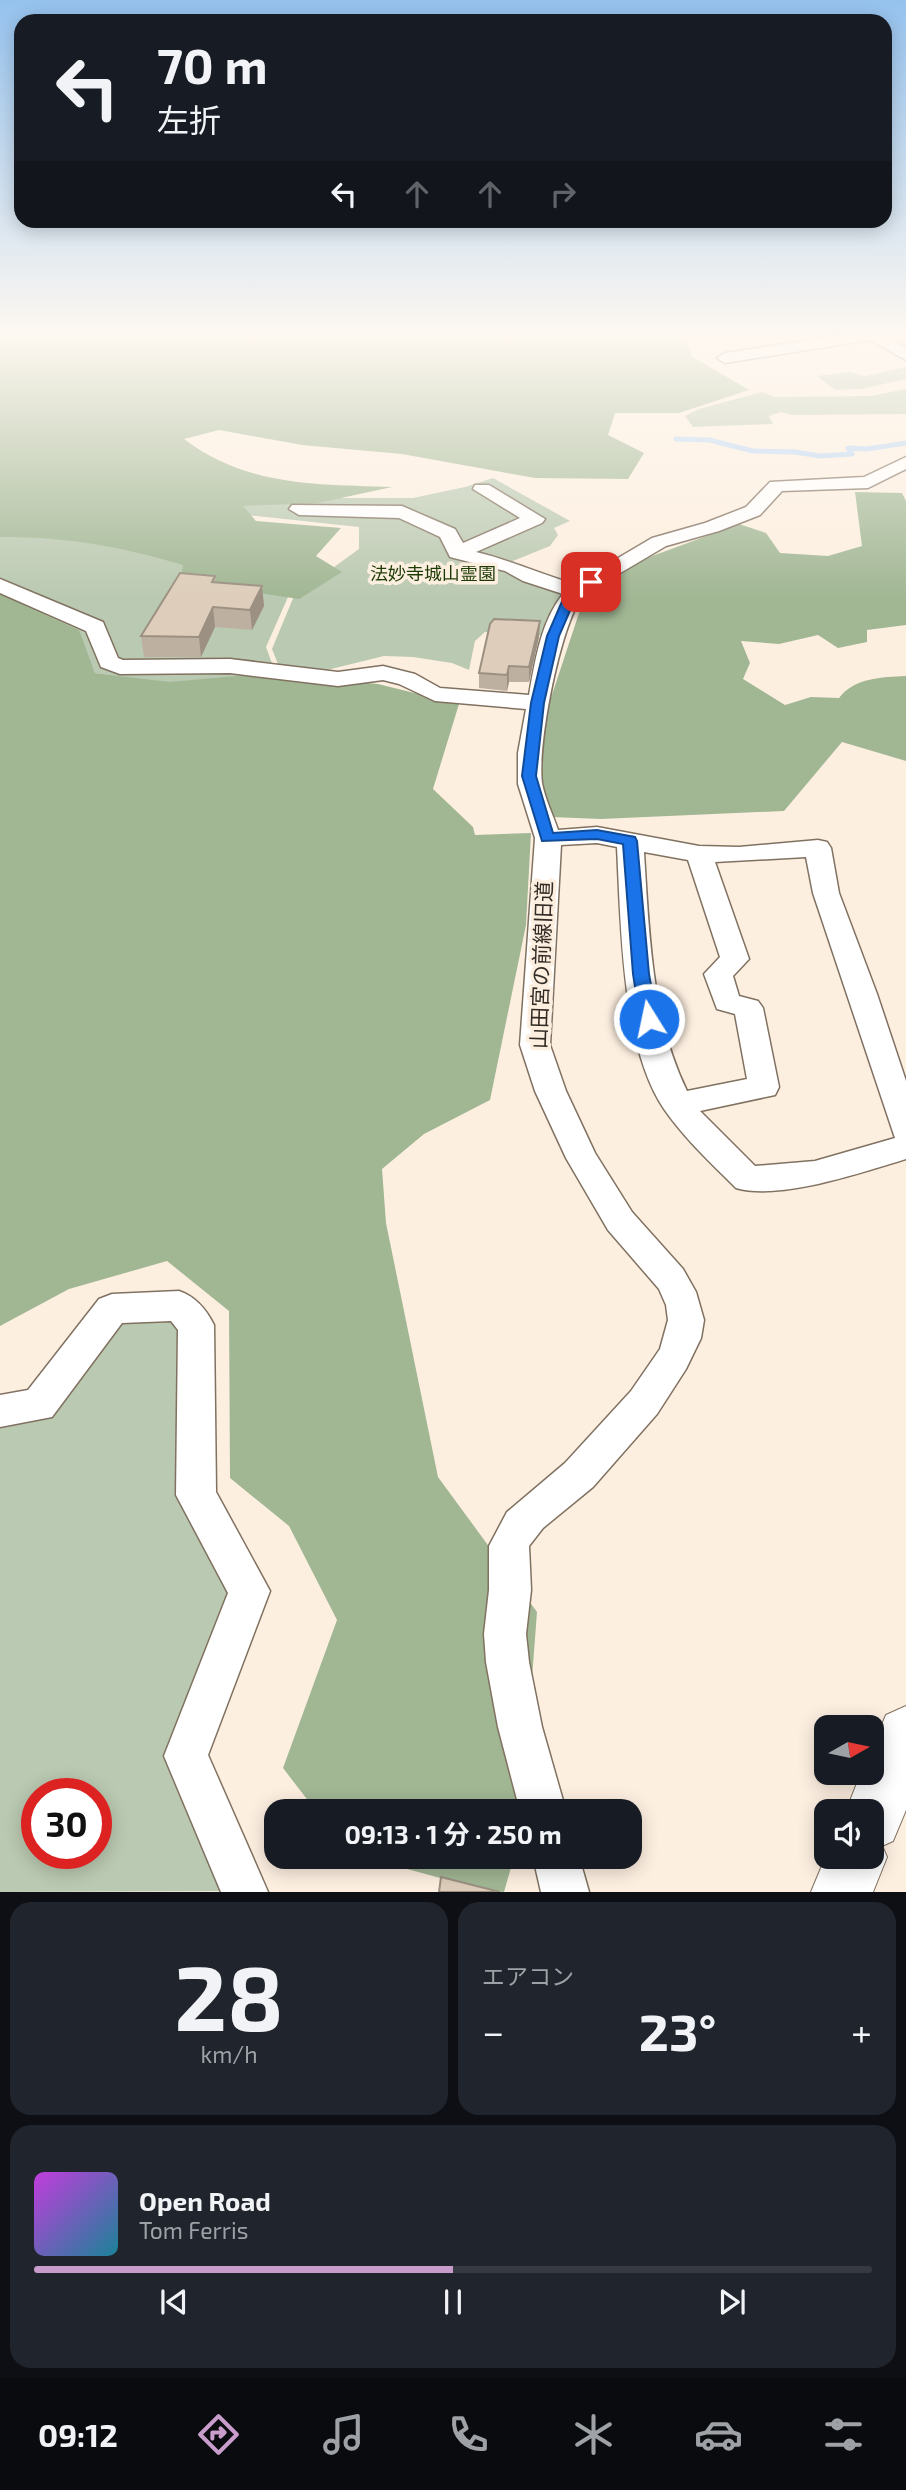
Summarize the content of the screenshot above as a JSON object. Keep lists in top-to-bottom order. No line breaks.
{"streets":{"street":["山田宮の前線旧道"]},"parks":["法妙寺城山霊園"],"north":"right","page":{"turn":["70 m","左折"],"limit":"30","trip":"09:13 · 1 分 · 250 m","tile":[["28","km/h"],"エアコン"],"heat":["−","23°","+"],"song":["Open Road","Tom Ferris"],"tabs":"09:12"}}
